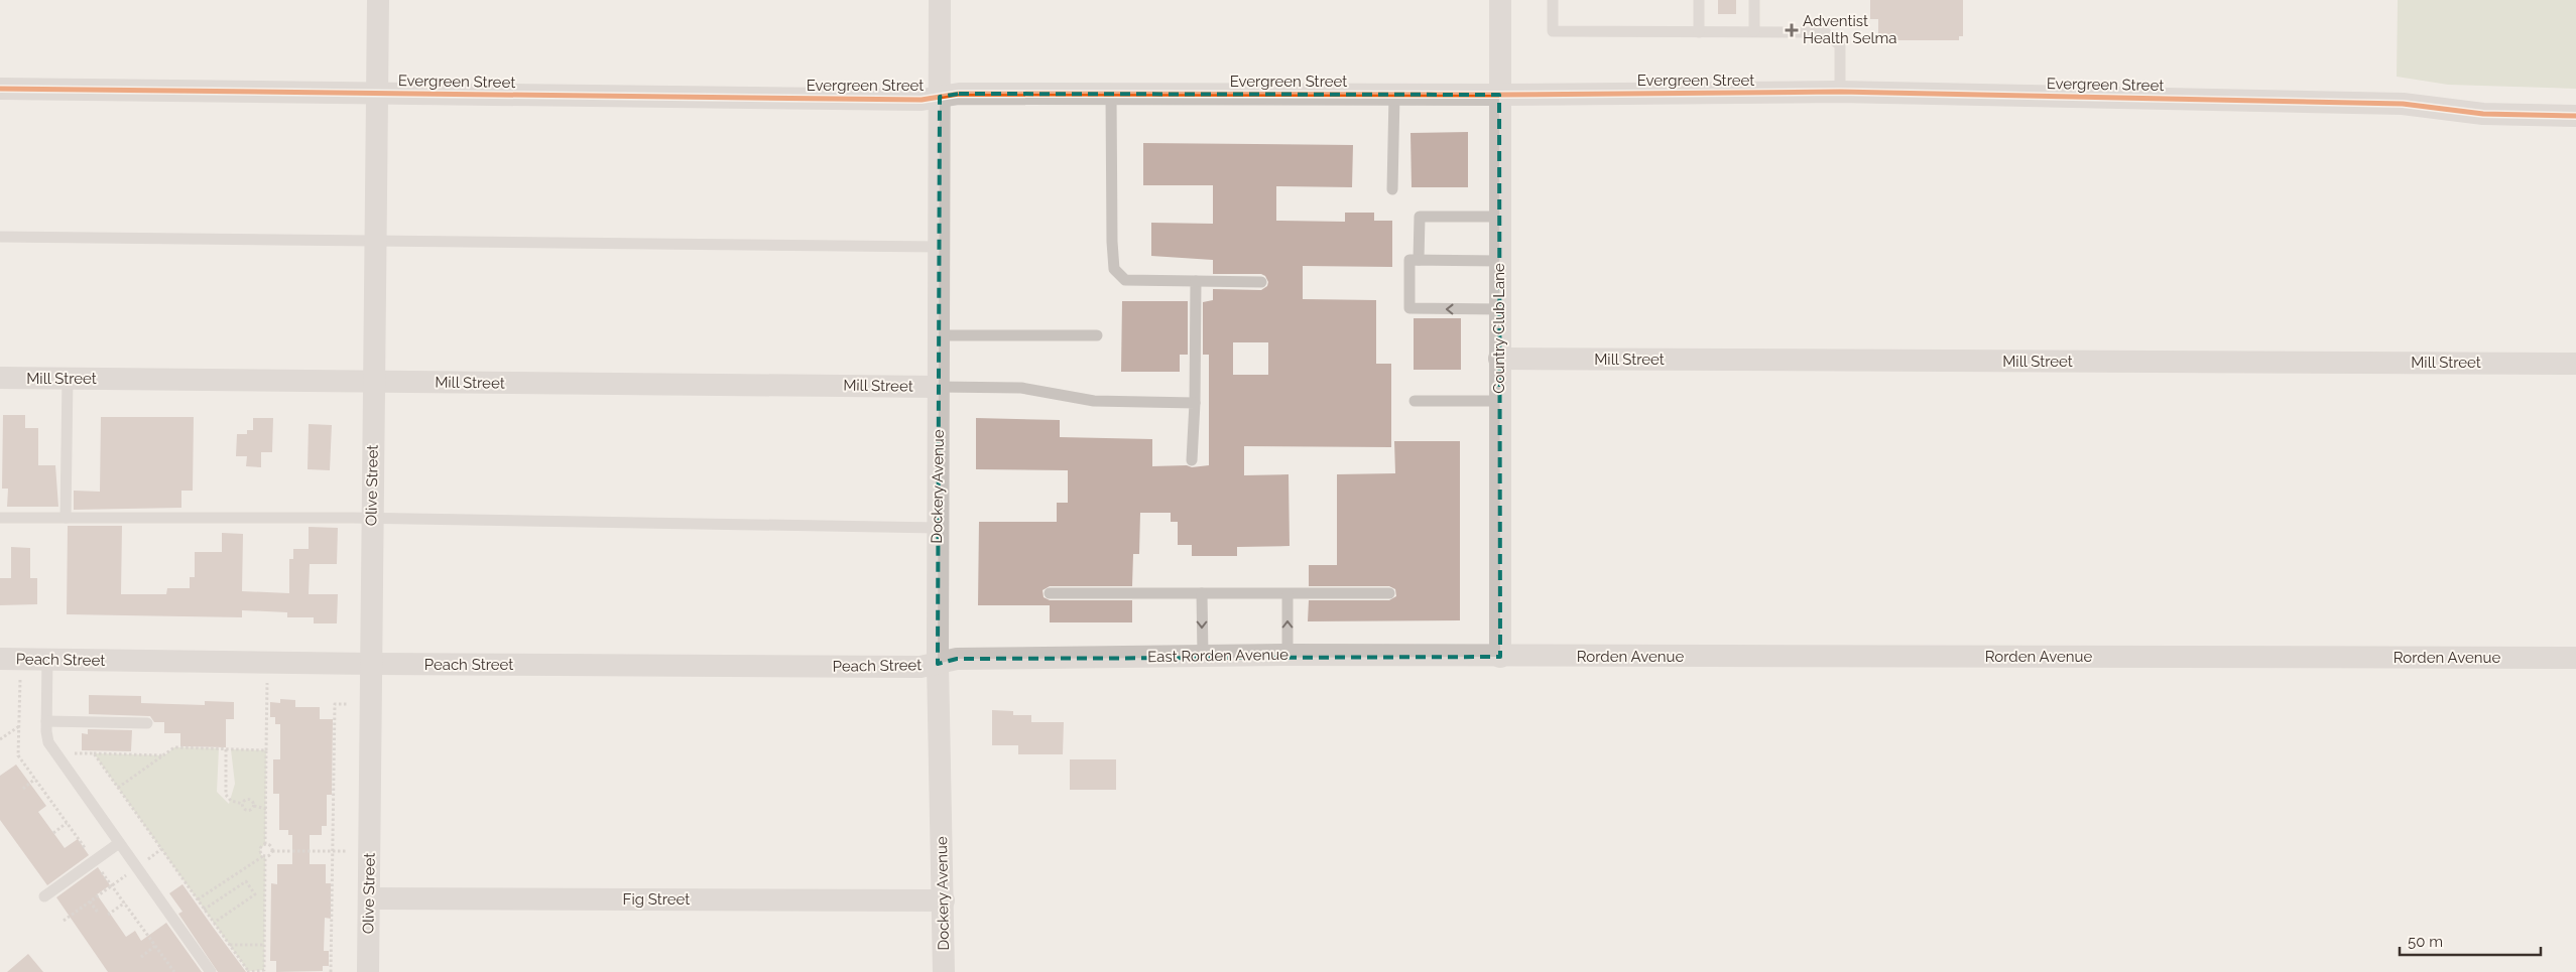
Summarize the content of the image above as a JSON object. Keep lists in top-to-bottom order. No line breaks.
{"streets":{"street":["Evergreen Street","Country Club Lane","Mill Street","Olive Street","Dockery Avenue","East Rorden Avenue","Rorden Avenue","Peach Street","Fig Street"]},"crossings":[["Evergreen Street","Country Club Lane"],["Evergreen Street","Olive Street"],["Evergreen Street","Dockery Avenue"],["Country Club Lane","Mill Street"],["Country Club Lane","East Rorden Avenue"],["Country Club Lane","Rorden Avenue"],["Mill Street","Olive Street"],["Mill Street","Dockery Avenue"],["Olive Street","Peach Street"],["Olive Street","Fig Street"],["Dockery Avenue","East Rorden Avenue"],["Dockery Avenue","Peach Street"],["Dockery Avenue","Fig Street"],["East Rorden Avenue","Rorden Avenue"],["East Rorden Avenue","Peach Street"]],"places":{"health":["Adventist Health Selma"]},"scale_bar":"50 m"}
